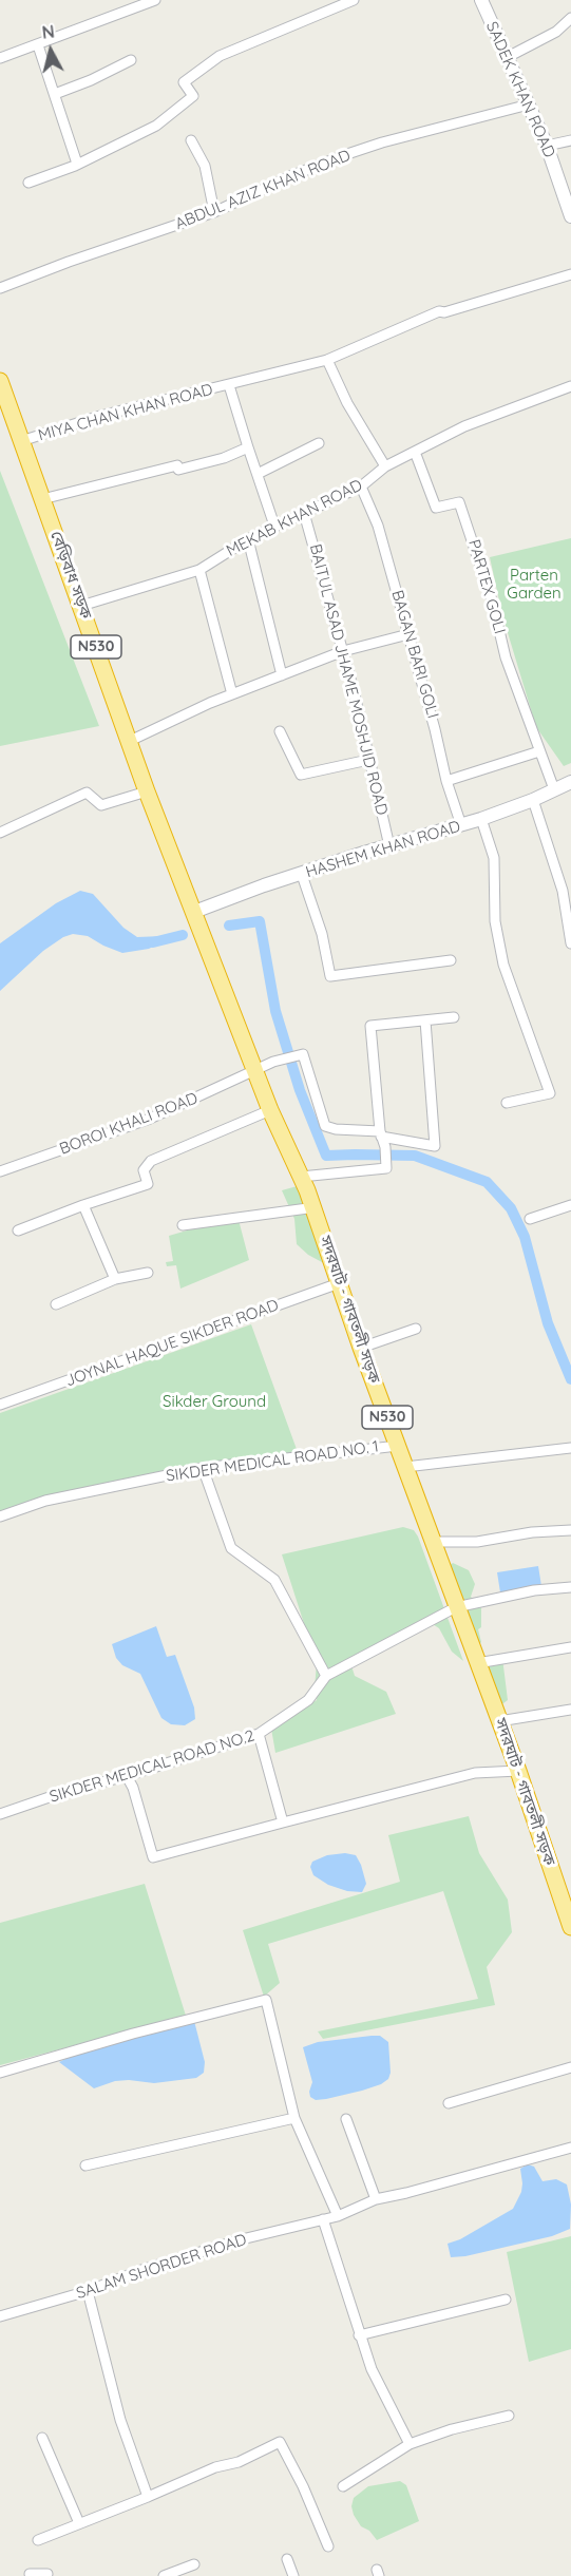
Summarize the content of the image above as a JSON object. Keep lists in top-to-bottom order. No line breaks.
{"streets":{"highway":["বেড়িবাধ সড়ক","N530","সদরঘাট - গাবতলী সড়ক"],"street":["SADEK KHAN ROAD","ABDUL AZIZ KHAN ROAD","MIYA CHAN KHAN ROAD","MEKAB KHAN ROAD","PARTEX GOLI","BAGAN BARI GOLI","BAITUL ASAD JHAME MOSHJID ROAD","HASHEM KHAN ROAD","BOROI KHALI ROAD","JOYNAL HAQUE SIKDER ROAD","SIKDER MEDICAL ROAD NO. 1","SIKDER MEDICAL ROAD NO.2","SALAM SHORDER ROAD"]},"crossings":[["SADEK KHAN ROAD","ABDUL AZIZ KHAN ROAD"],["MIYA CHAN KHAN ROAD","বেড়িবাধ সড়ক"],["MEKAB KHAN ROAD","বেড়িবাধ সড়ক"],["MEKAB KHAN ROAD","PARTEX GOLI"],["MEKAB KHAN ROAD","BAGAN BARI GOLI"],["MEKAB KHAN ROAD","BAITUL ASAD JHAME MOSHJID ROAD"],["বেড়িবাধ সড়ক","HASHEM KHAN ROAD"],["বেড়িবাধ সড়ক","সদরঘাট - গাবতলী সড়ক"],["PARTEX GOLI","HASHEM KHAN ROAD"],["BAGAN BARI GOLI","HASHEM KHAN ROAD"],["BAITUL ASAD JHAME MOSHJID ROAD","HASHEM KHAN ROAD"],["HASHEM KHAN ROAD","সদরঘাট - গাবতলী সড়ক"],["BOROI KHALI ROAD","সদরঘাট - গাবতলী সড়ক"],["সদরঘাট - গাবতলী সড়ক","JOYNAL HAQUE SIKDER ROAD"],["সদরঘাট - গাবতলী সড়ক","SIKDER MEDICAL ROAD NO. 1"],["সদরঘাট - গাবতলী সড়ক","SIKDER MEDICAL ROAD NO.2"]],"parks":["Parten Garden","Sikder Ground"],"north":"top"}
